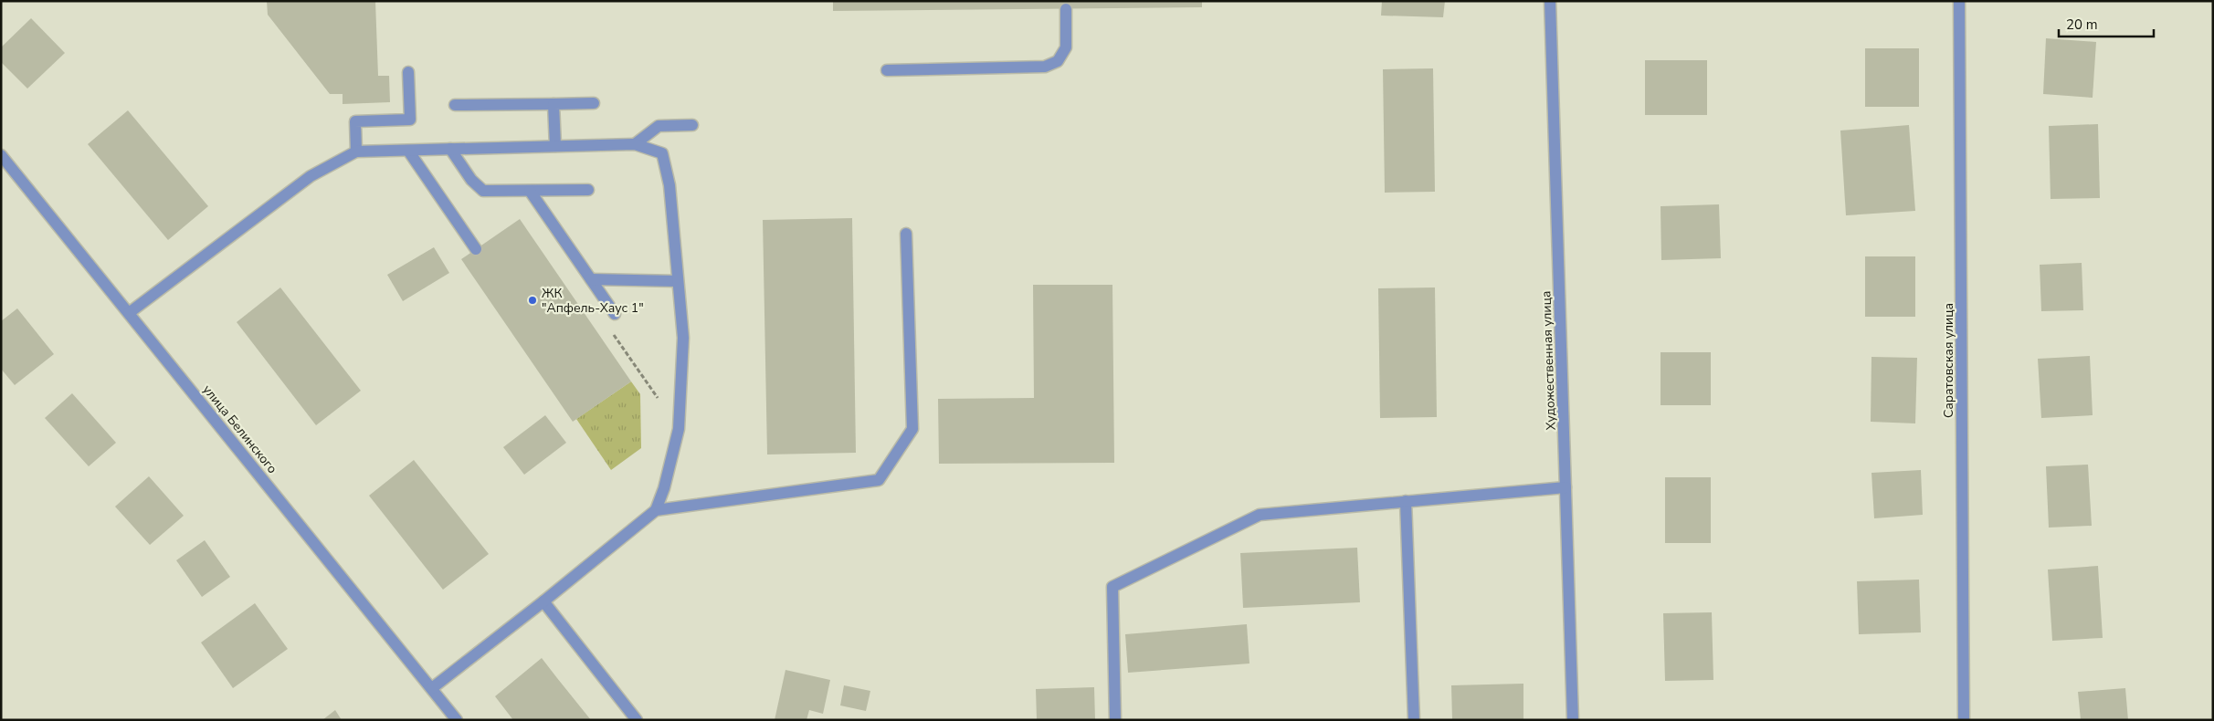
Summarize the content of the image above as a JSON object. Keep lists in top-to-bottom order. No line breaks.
{"streets":{"street":["Художественная улица","Саратовская улица","улица Белинского"]},"places":["ЖК \"Апфель-Хаус 1\""],"scale_bar":"20 m"}
